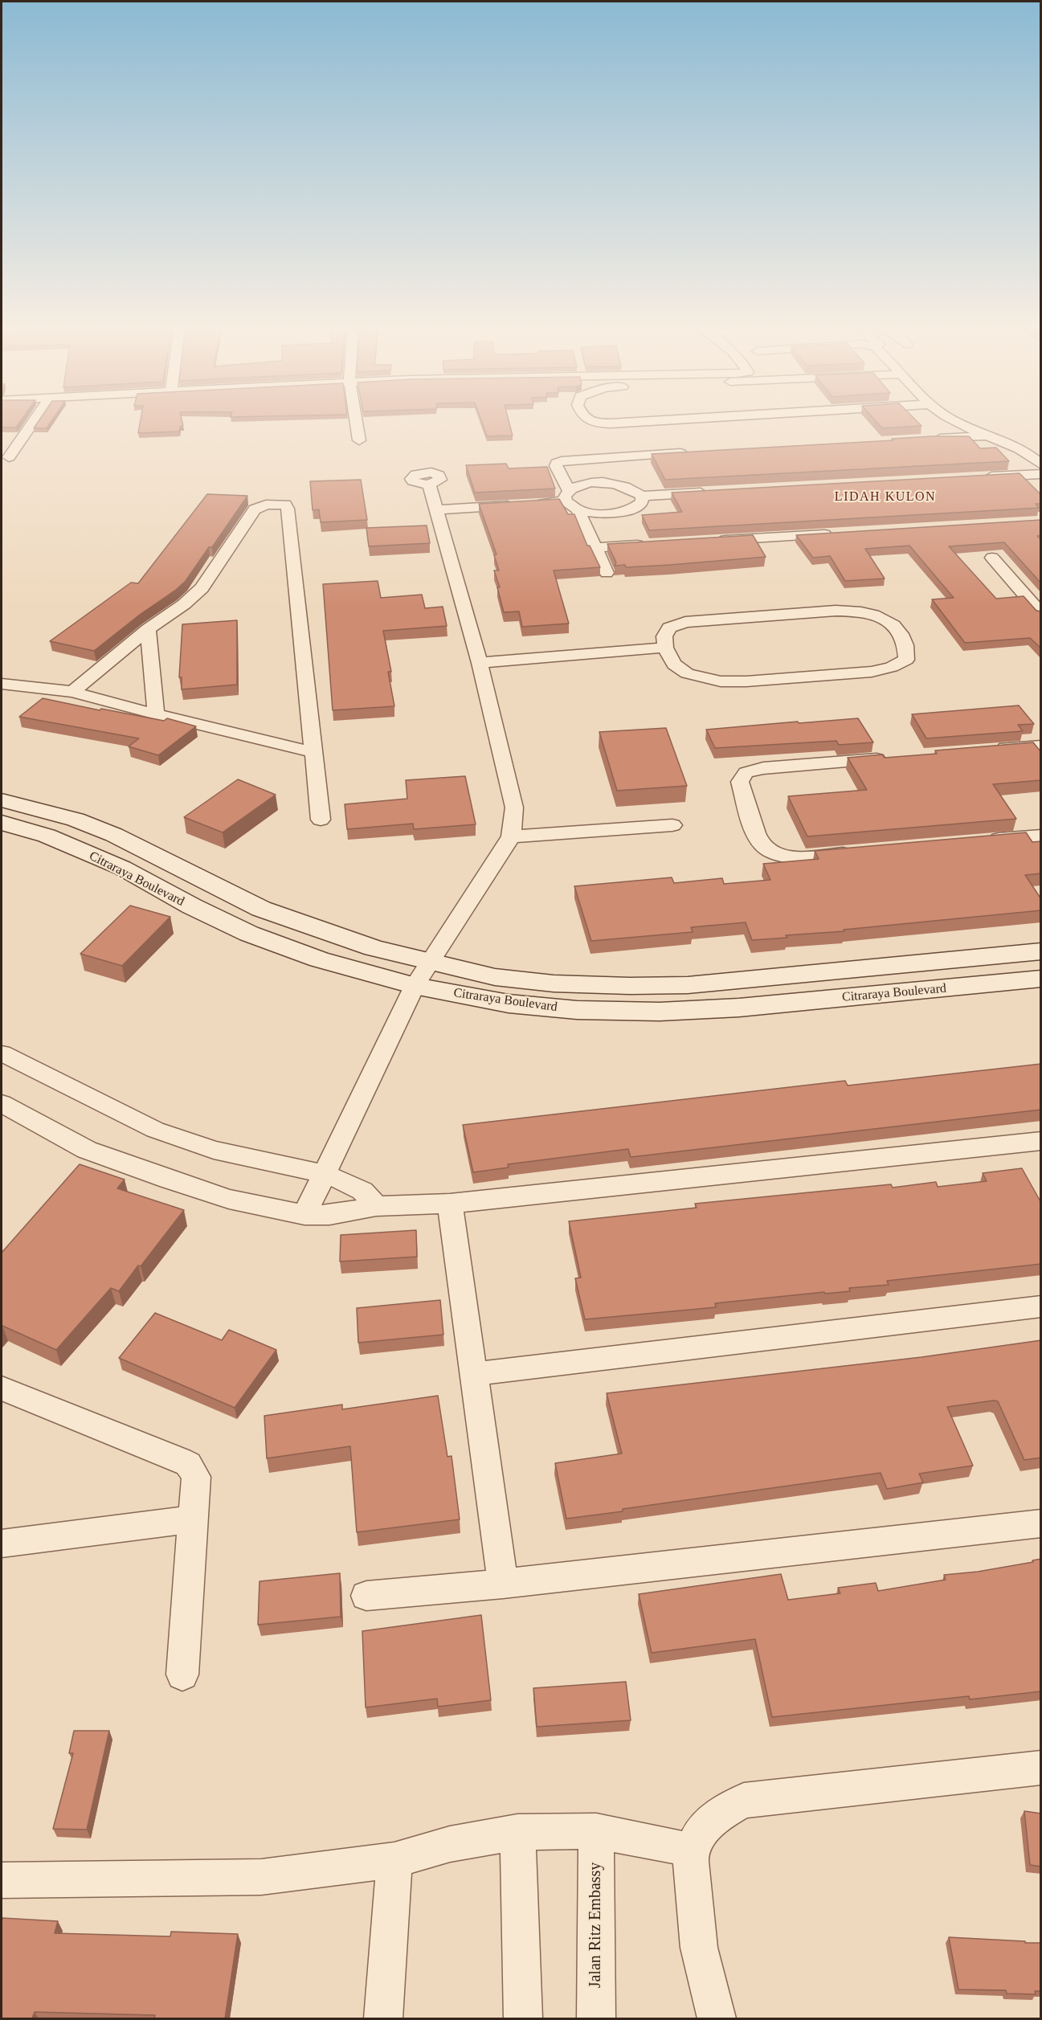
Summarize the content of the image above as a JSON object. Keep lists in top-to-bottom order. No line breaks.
{"streets":{"main road":["Citraraya Boulevard"],"street":["Jalan Ritz Embassy"]},"districts":["LIDAH KULON"]}
